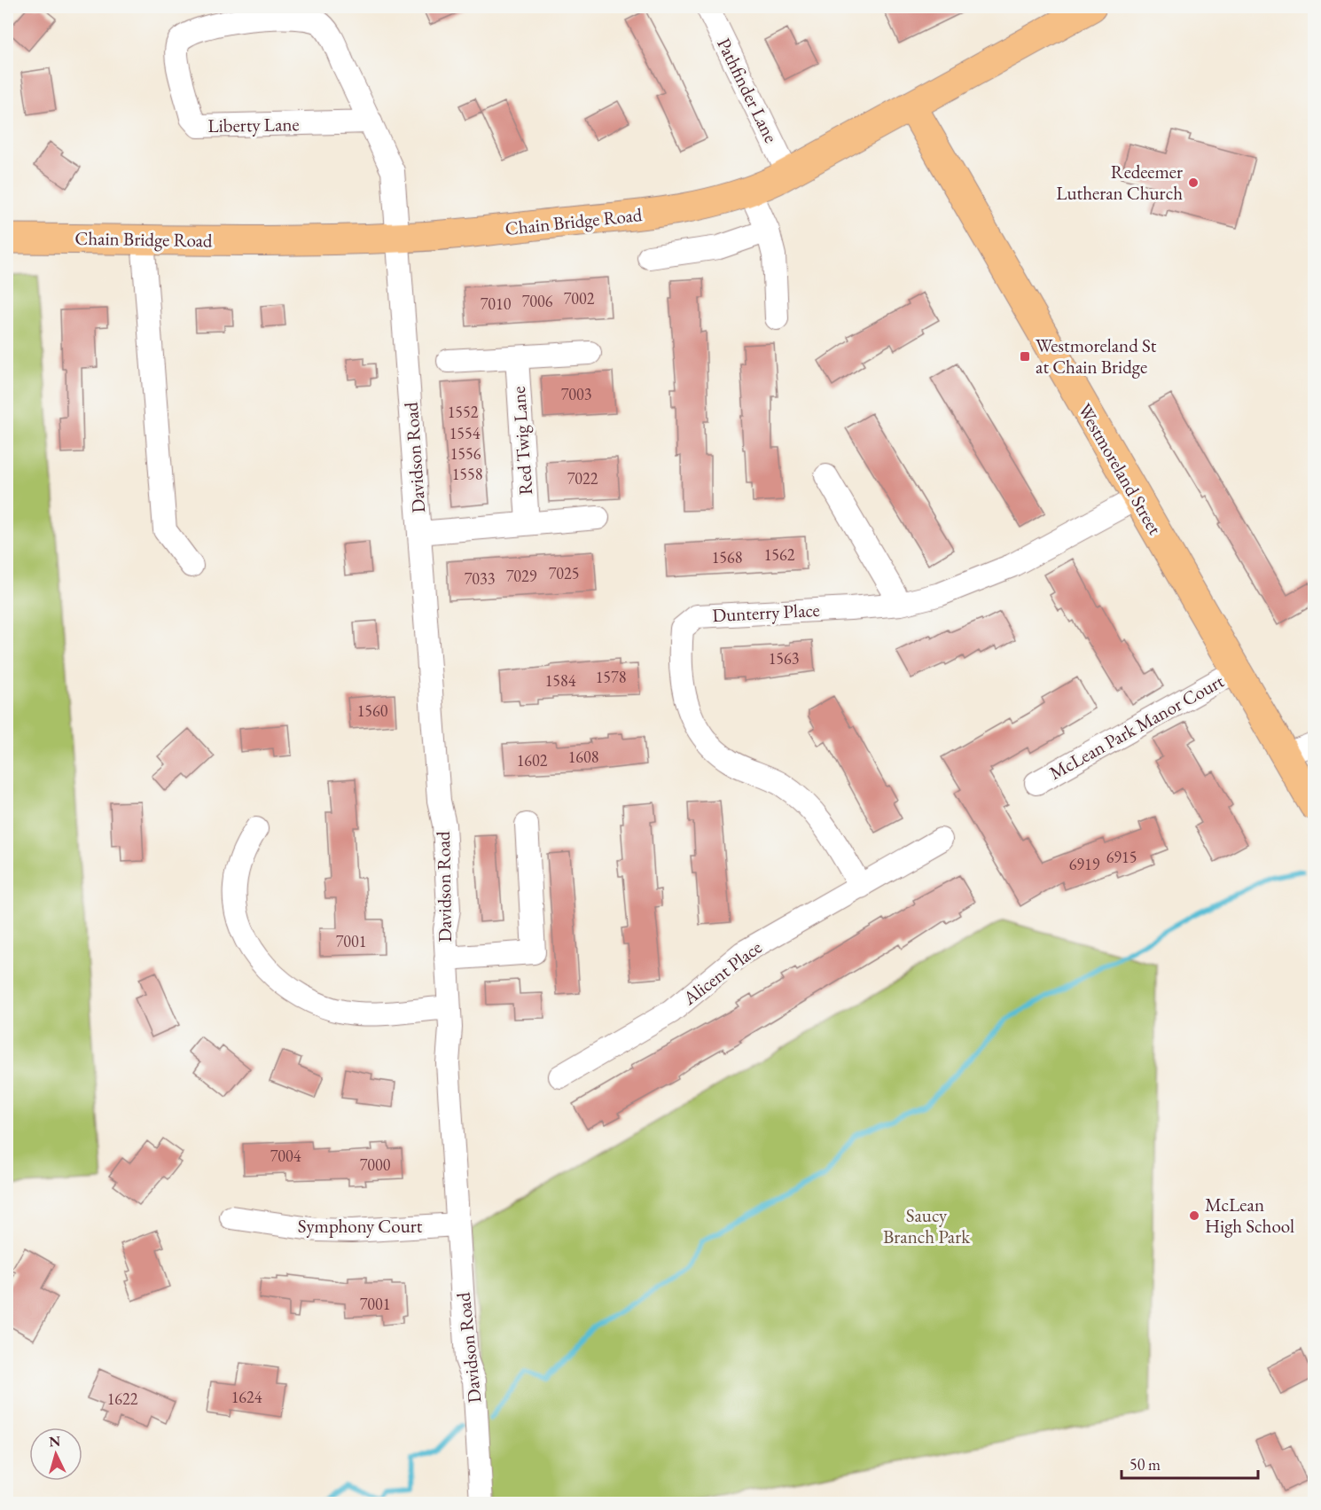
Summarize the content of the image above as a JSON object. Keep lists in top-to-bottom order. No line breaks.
{"streets":{"main road":["Chain Bridge Road","Westmoreland Street"],"street":["Pathfinder Lane","Liberty Lane","Red Twig Lane","Davidson Road","Dunterry Place","McLean Park Manor Court","Alicent Place","Symphony Court"]},"crossings":[["Pathfinder Lane","Chain Bridge Road"],["Liberty Lane","Chain Bridge Road"],["Liberty Lane","Davidson Road"],["Chain Bridge Road","Davidson Road"],["Chain Bridge Road","Westmoreland Street"],["Davidson Road","Symphony Court"],["Westmoreland Street","Dunterry Place"],["Westmoreland Street","McLean Park Manor Court"],["Dunterry Place","Alicent Place"]],"parks":["Saucy Branch Park"],"places":{"other":["Redeemer Lutheran Church","McLean High School"],"transit":["Westmoreland St at Chain Bridge"]},"house_numbers":["7002","7006","7010","7003","1552","1554","1556","1558","7022","1562","1568","7025","7029","7033","1563","1578","1584","1560","1608","1602","6915","6919","7001","7004","7000","7001","1624","1622"],"scale_bar":"50 m","north":"top"}
